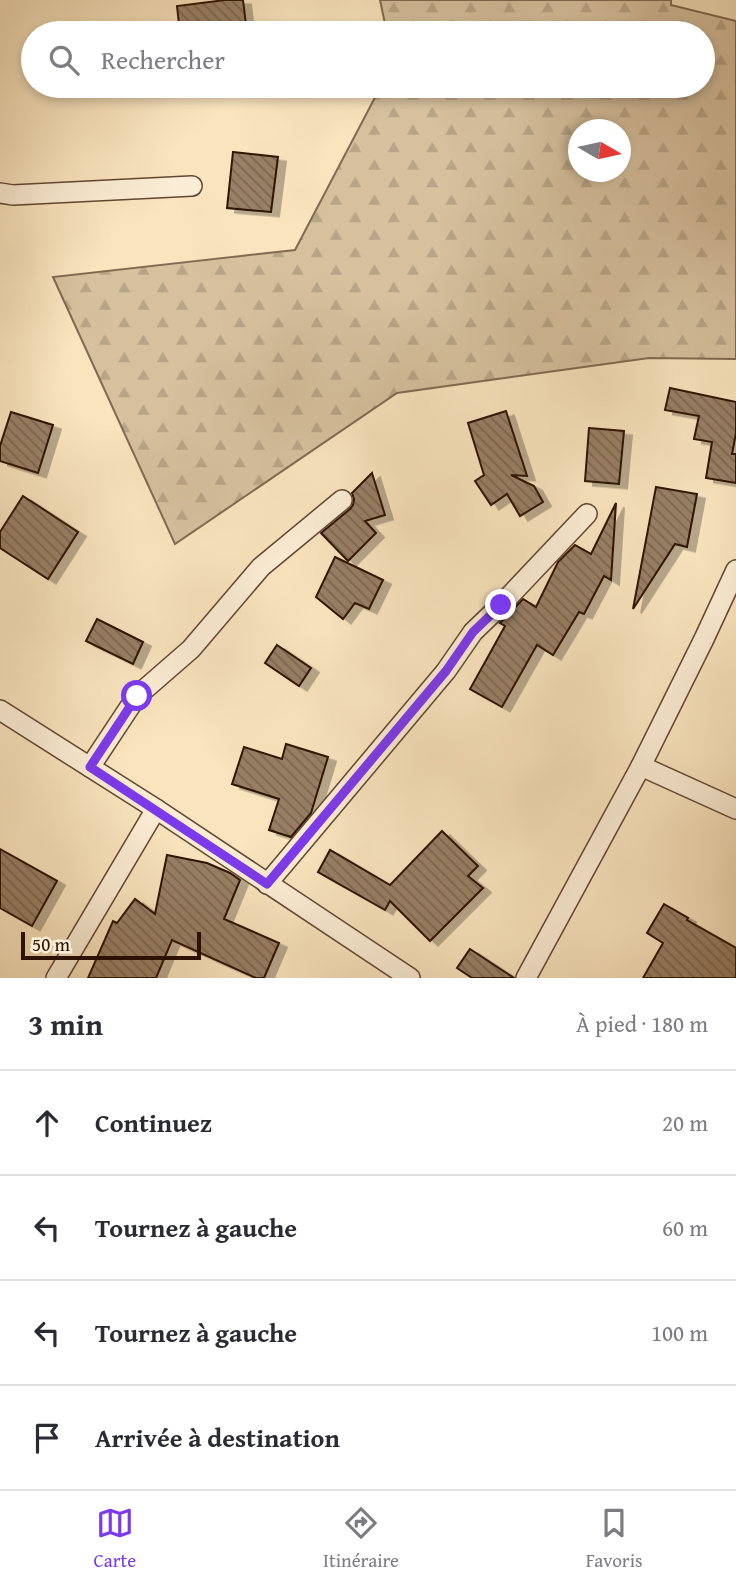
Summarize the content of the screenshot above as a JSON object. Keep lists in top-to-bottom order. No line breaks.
{"scale_bar":"50 m","north":"right","page":{"search":"Rechercher","scale":"50 m","heading":["3 min","À pied · 180 m"],"list":[["Continuez","20 m"],["Tournez à gauche","60 m"],["Tournez à gauche","100 m"],"Arrivée à destination"],"nav":["Carte","Itinéraire","Favoris"]}}
